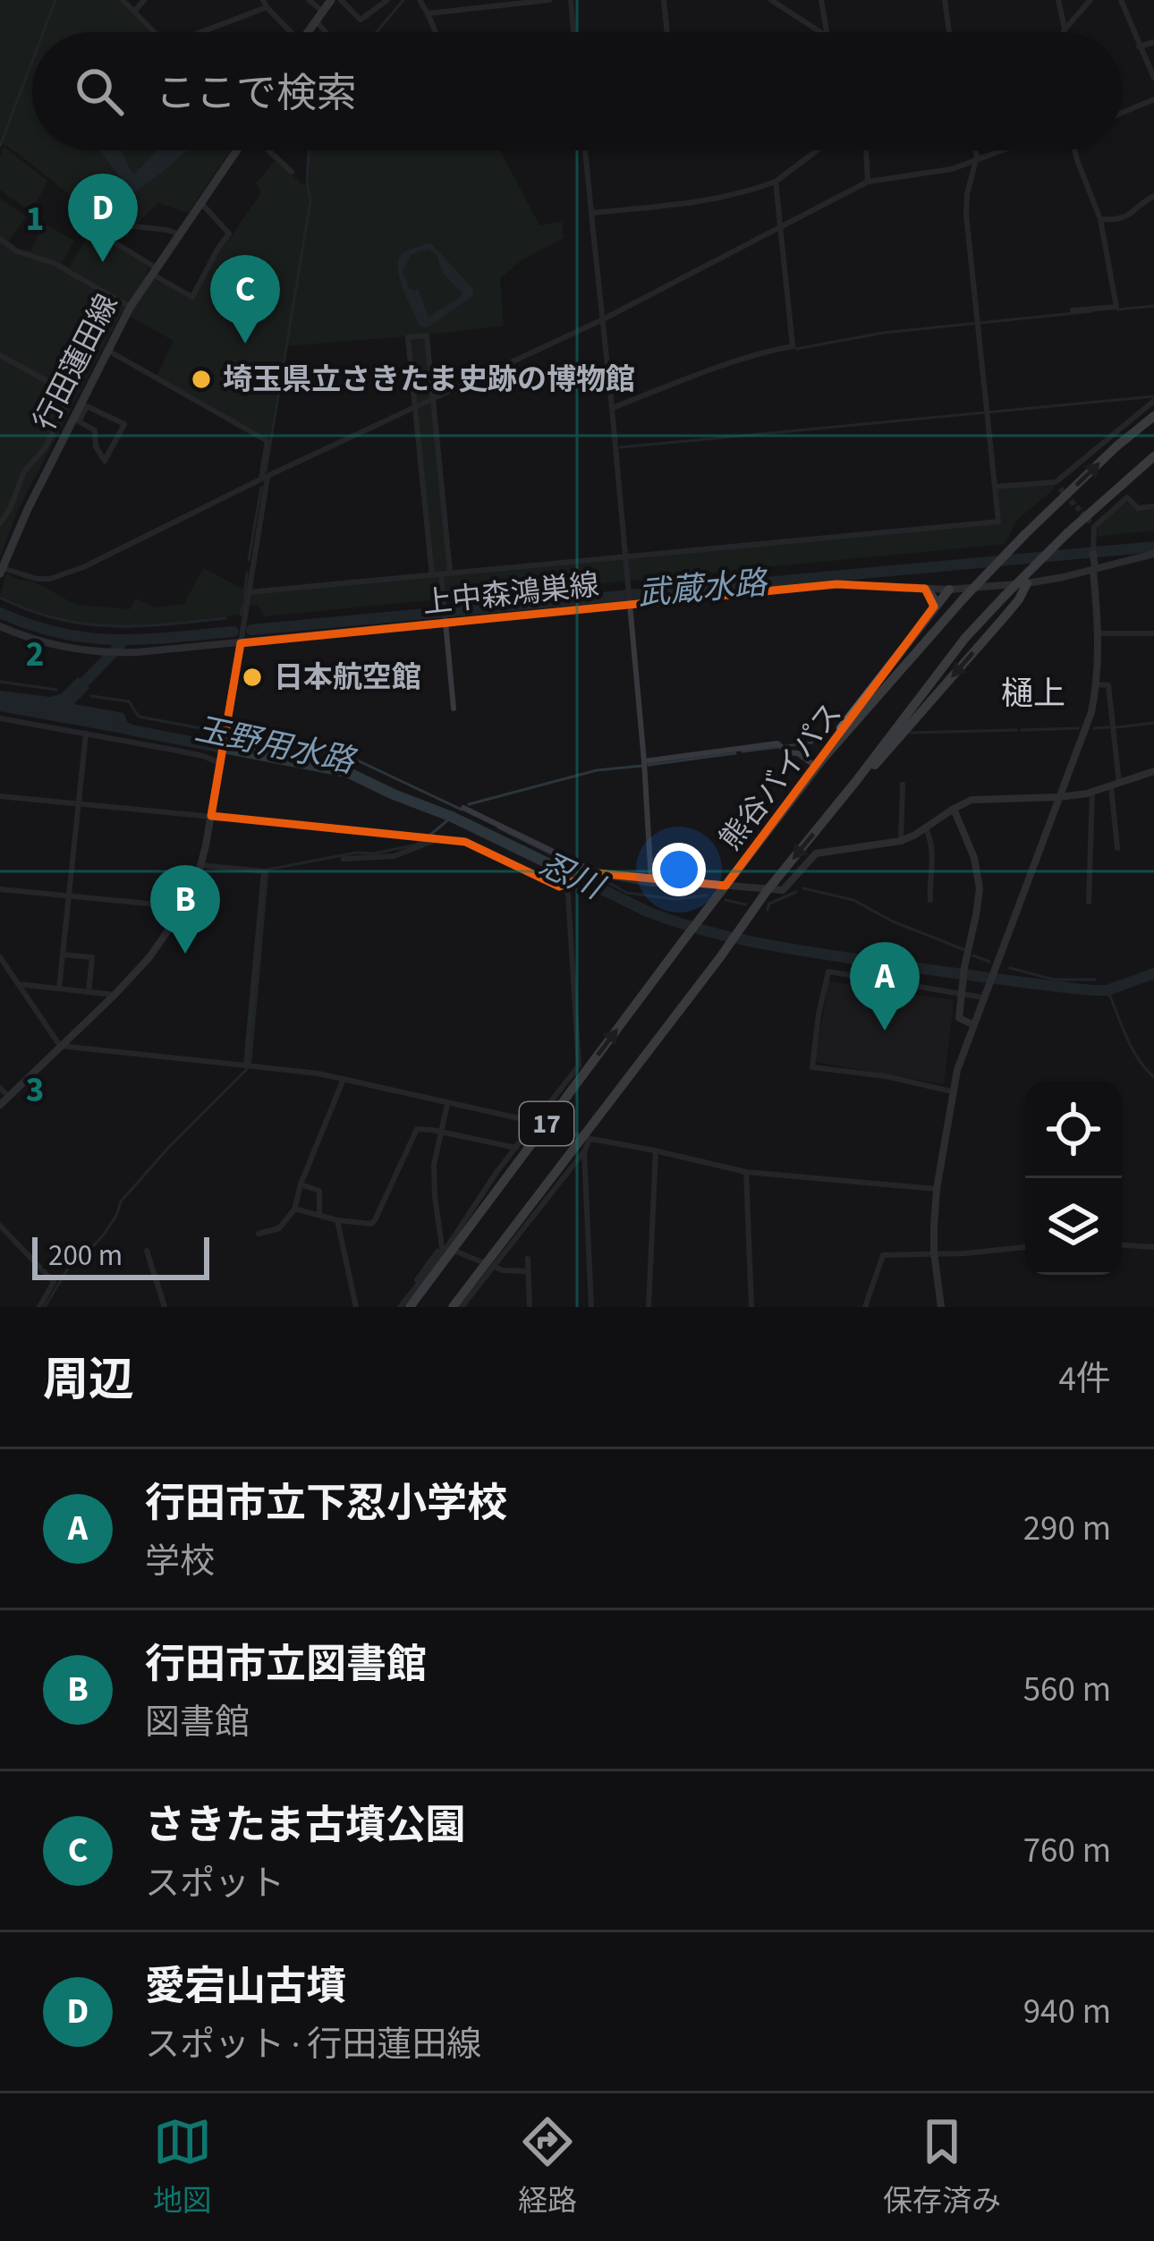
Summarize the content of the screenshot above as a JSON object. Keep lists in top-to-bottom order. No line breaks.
{"streets":{"highway":["熊谷バイパス","17"],"main road":["行田蓮田線"],"street":["上中森鴻巣線"]},"crossings":[["上中森鴻巣線","17"],["熊谷バイパス","17"]],"districts":["樋上"],"water":["武蔵水路","玉野用水路","忍川"],"places":["埼玉県立さきたま史跡の博物館","日本航空館"],"scale_bar":"200 m","page":{"search":"ここで検索","pins":["D","C","B","A"],"scale":"200 m","heading":["周辺","4件"],"list":[{"mark":"A","name":"行田市立下忍小学校","note":"学校","value":"290 m"},{"mark":"B","name":"行田市立図書館","note":"図書館","value":"560 m"},{"mark":"C","name":"さきたま古墳公園","note":"スポット","value":"760 m"},{"mark":"D","name":"愛宕山古墳","note":"スポット · 行田蓮田線","value":"940 m"}],"nav":["地図","経路","保存済み"]},"grid":{"rows":["1","2","3"]}}
